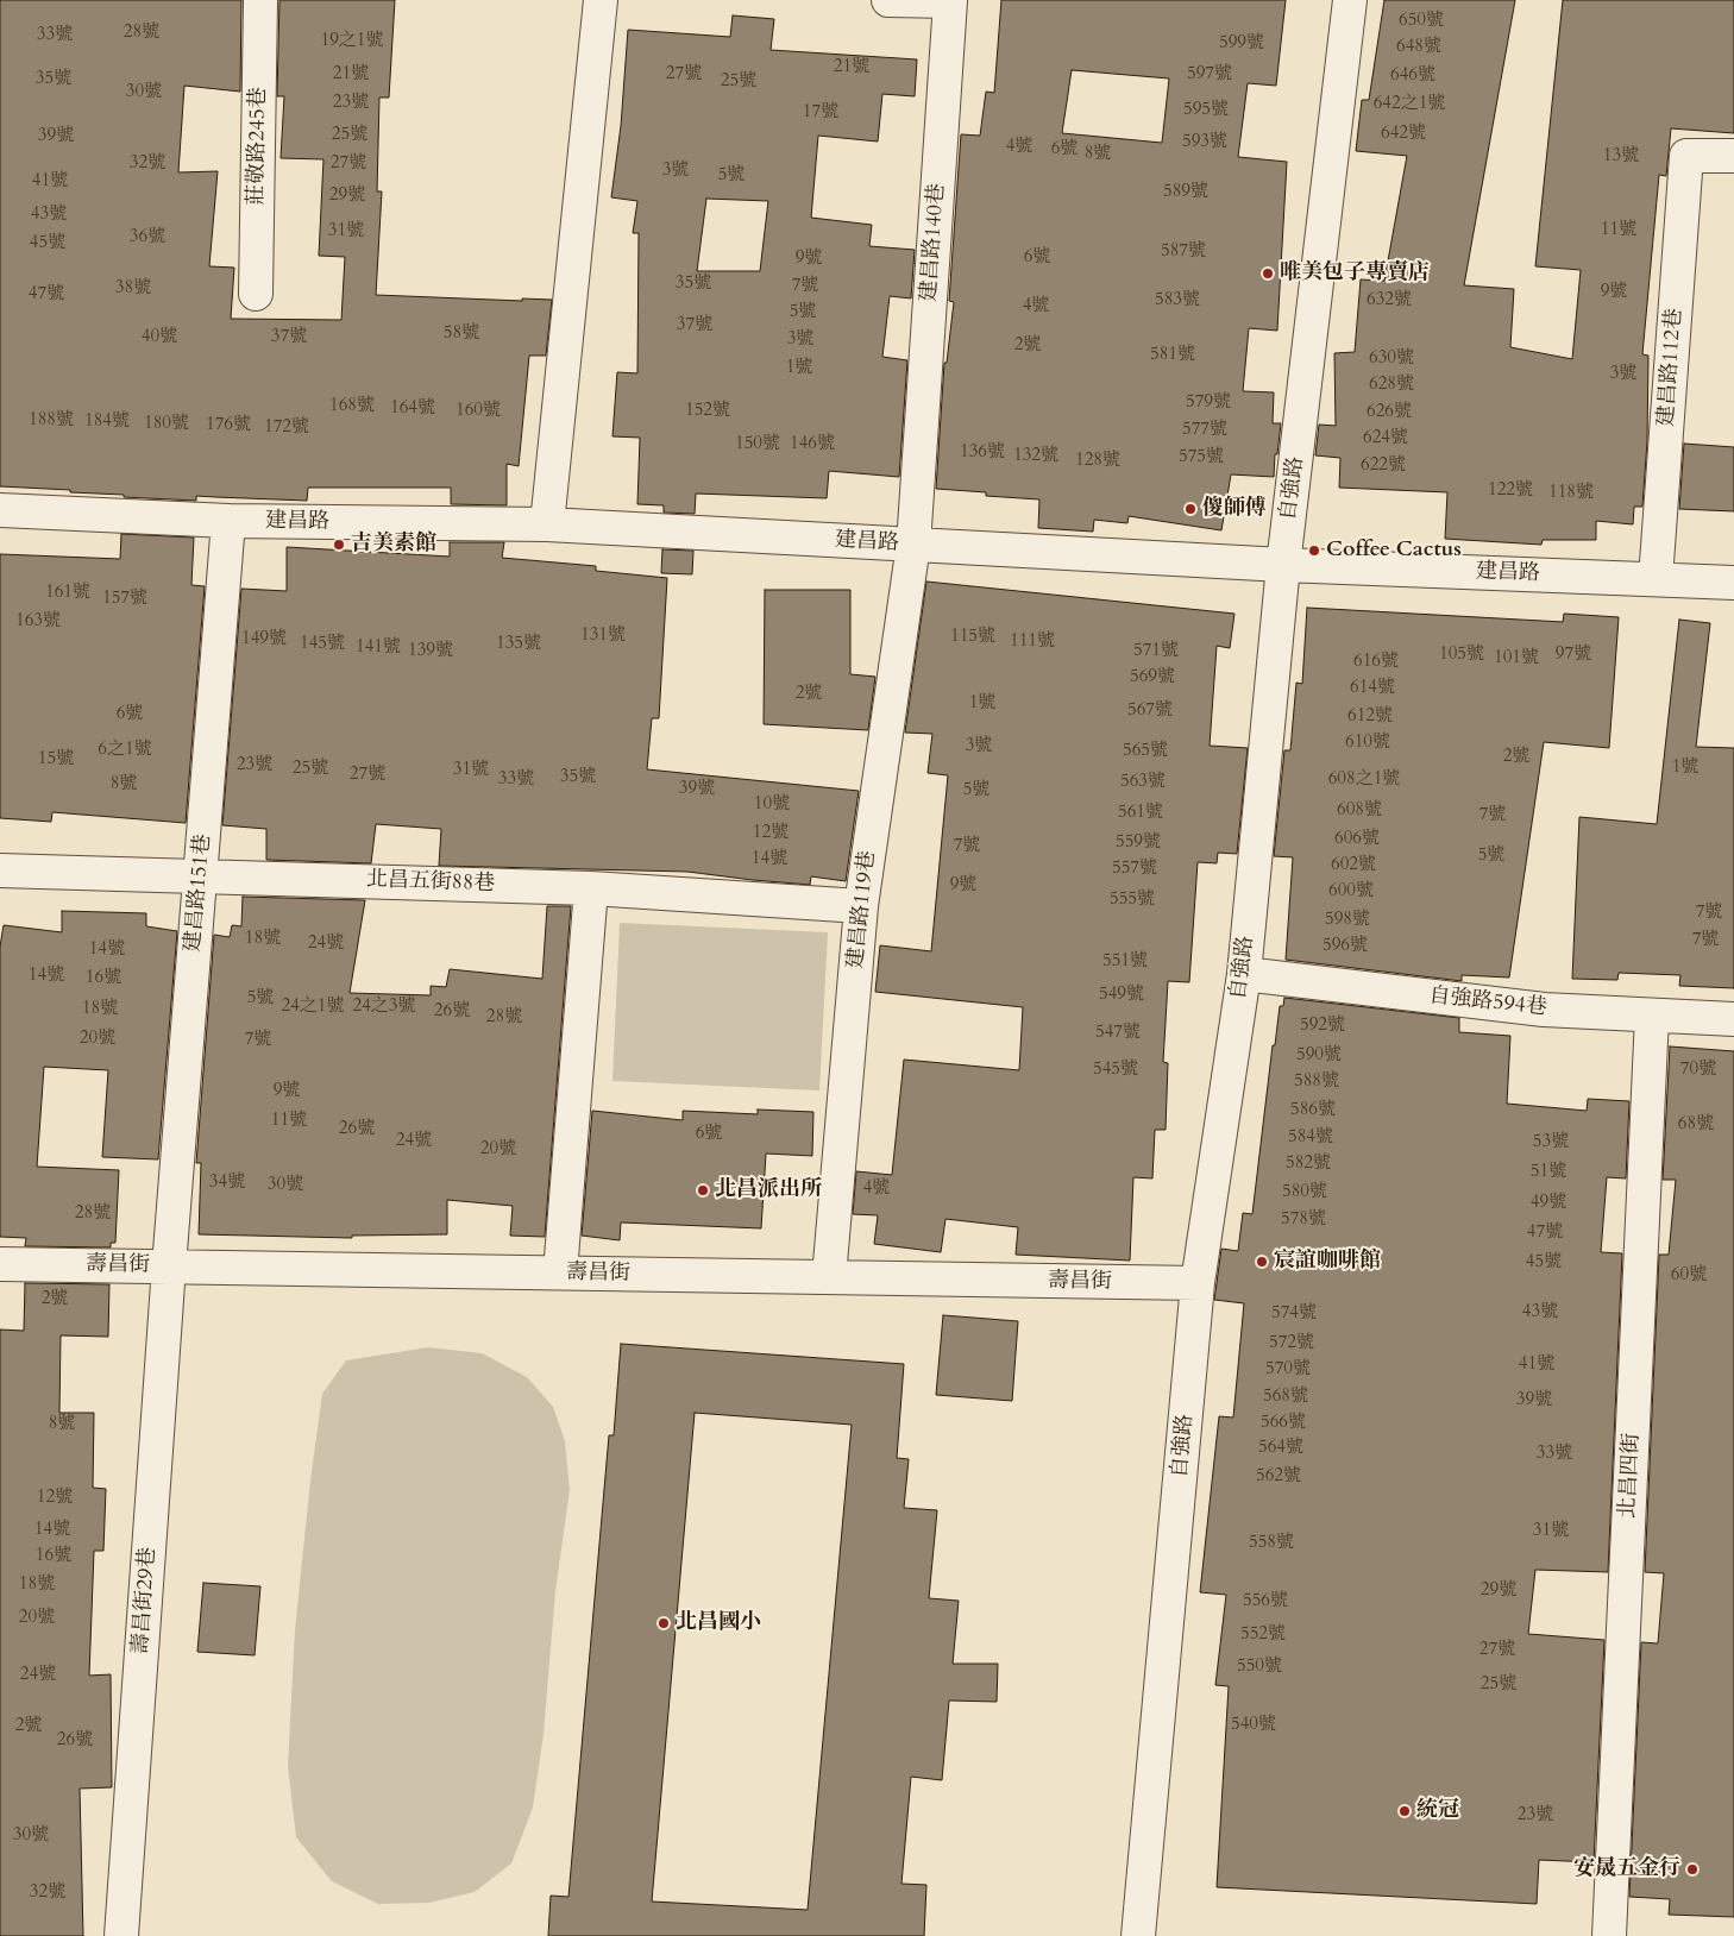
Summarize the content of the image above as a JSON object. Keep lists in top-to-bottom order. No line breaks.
{"streets":{"street":["莊敬路245巷","建昌路140巷","建昌路112巷","自強路","建昌路","北昌五街88巷","建昌路151巷","建昌路119巷","自強路594巷","壽昌街","北昌四街","壽昌街29巷"]},"crossings":[["建昌路140巷","建昌路"],["建昌路140巷","建昌路119巷"],["建昌路112巷","建昌路"],["自強路","建昌路"],["自強路","自強路594巷"],["自強路","壽昌街"],["建昌路","建昌路151巷"],["建昌路","建昌路119巷"],["北昌五街88巷","建昌路151巷"],["北昌五街88巷","建昌路119巷"],["建昌路151巷","壽昌街"],["建昌路151巷","壽昌街29巷"],["建昌路119巷","壽昌街"],["自強路594巷","北昌四街"],["壽昌街","壽昌街29巷"]],"places":["唯美包子專賣店","傻師傅","吉美素館","Coffee Cactus","北昌派出所","宸誼咖啡館","北昌國小","統冠","安晟五金行"],"house_numbers":["650號","28號","33號","19之1號","599號","648號","21號","21號","27號","597號","646號","35號","25號","30號","23號","642之1號","595號","17號","642號","25號","39號","593號","4號","6號","8號","13號","32號","27號","3號","5號","41號","589號","29號","43號","11號","31號","36號","45號","587號","6號","9號","35號","7號","38號","9號","47號","583號","632號","4號","5號","37號","58號","40號","37號","3號","2號","581號","630號","1號","3號","628號","579號","168號","164號","160號","152號","626號","188號","184號","180號","176號","172號","577號","624號","150號","146號","136號","132號","575號","128號","622號","122號","118號","161號","157號","163號","131號","115號","149號","111號","145號","135號","141號","139號","571號","105號","97號","101號","616號","569號","614號","2號","1號","567號","6號","612號","610號","3號","6之1號","565號","2號","15號","23號","1號","25號","31號","27號","35號","33號","608之1號","563號","8號","39號","5號","10號","608號","561號","7號","12號","606號","559號","7號","5號","14號","602號","557號","9號","600號","555號","7號","598號","18號","7號","24號","596號","14號","551號","14號","16號","549號","5號","24之1號","24之3號","18號","26號","28號","592號","547號","20號","7號","590號","545號","70號","588號","9號","586號","11號","68號","26號","6號","584號","24號","53號","20號","582號","51號","34號","30號","4號","580號","49號","28號","578號","47號","45號","60號","2號","43號","574號","572號","41號","570號","568號","39號","566號","8號","564號","33號","562號","12號","14號","31號","558號","16號","18號","29號","556號","20號","552號","27號","550號","24號","25號","540號","2號","26號","23號","30號","32號"]}
